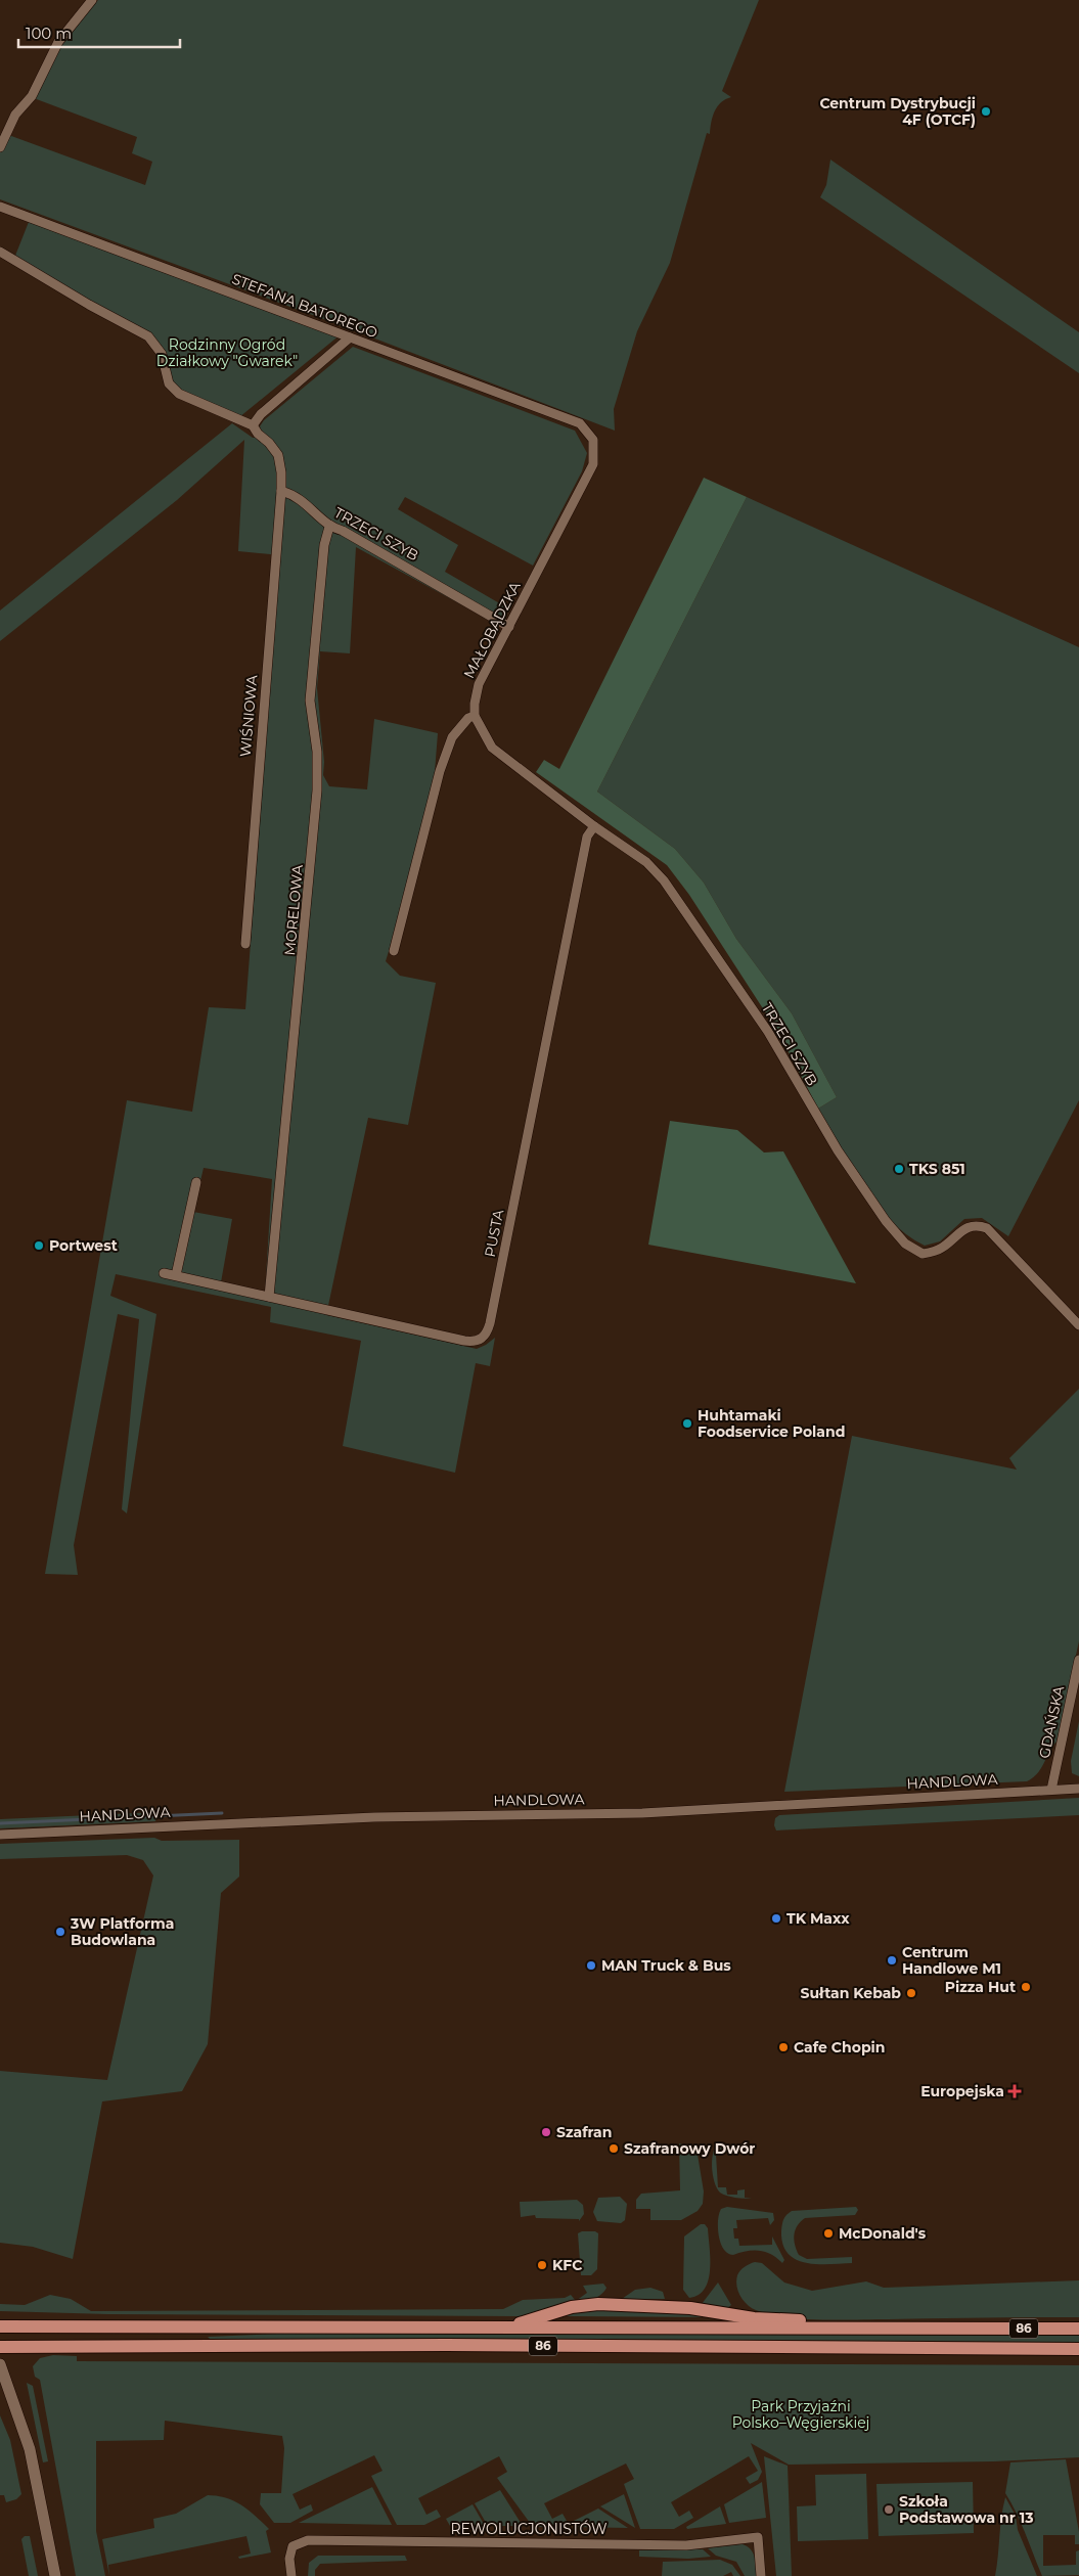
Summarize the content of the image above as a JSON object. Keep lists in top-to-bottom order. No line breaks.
{"streets":{"main road":["86"],"street":["STEFANA BATOREGO","TRZECI SZYB","MAŁOBĄDZKA","WIŚNIOWA","MORELOWA","PUSTA","GDAŃSKA","HANDLOWA","REWOLUCJONISTÓW"]},"crossings":[["STEFANA BATOREGO","MAŁOBĄDZKA"],["TRZECI SZYB","MAŁOBĄDZKA"],["TRZECI SZYB","WIŚNIOWA"],["TRZECI SZYB","MORELOWA"],["TRZECI SZYB","PUSTA"],["MORELOWA","PUSTA"],["GDAŃSKA","HANDLOWA"]],"parks":["Rodzinny Ogród Działkowy \"Gwarek\"","Park Przyjaźni Polsko–Węgierskiej"],"places":{"other":["Centrum Dystrybucji 4F (OTCF)","TKS 851","Portwest","Huhtamaki Foodservice Poland","TK Maxx","3W Platforma Budowlana","Centrum Handlowe M1","MAN Truck & Bus","Pizza Hut","Sułtan Kebab","Cafe Chopin","Szafran","Szafranowy Dwór","McDonald's","KFC","Szkoła Podstawowa nr 13"],"health":["Europejska"]},"scale_bar":"100 m"}
